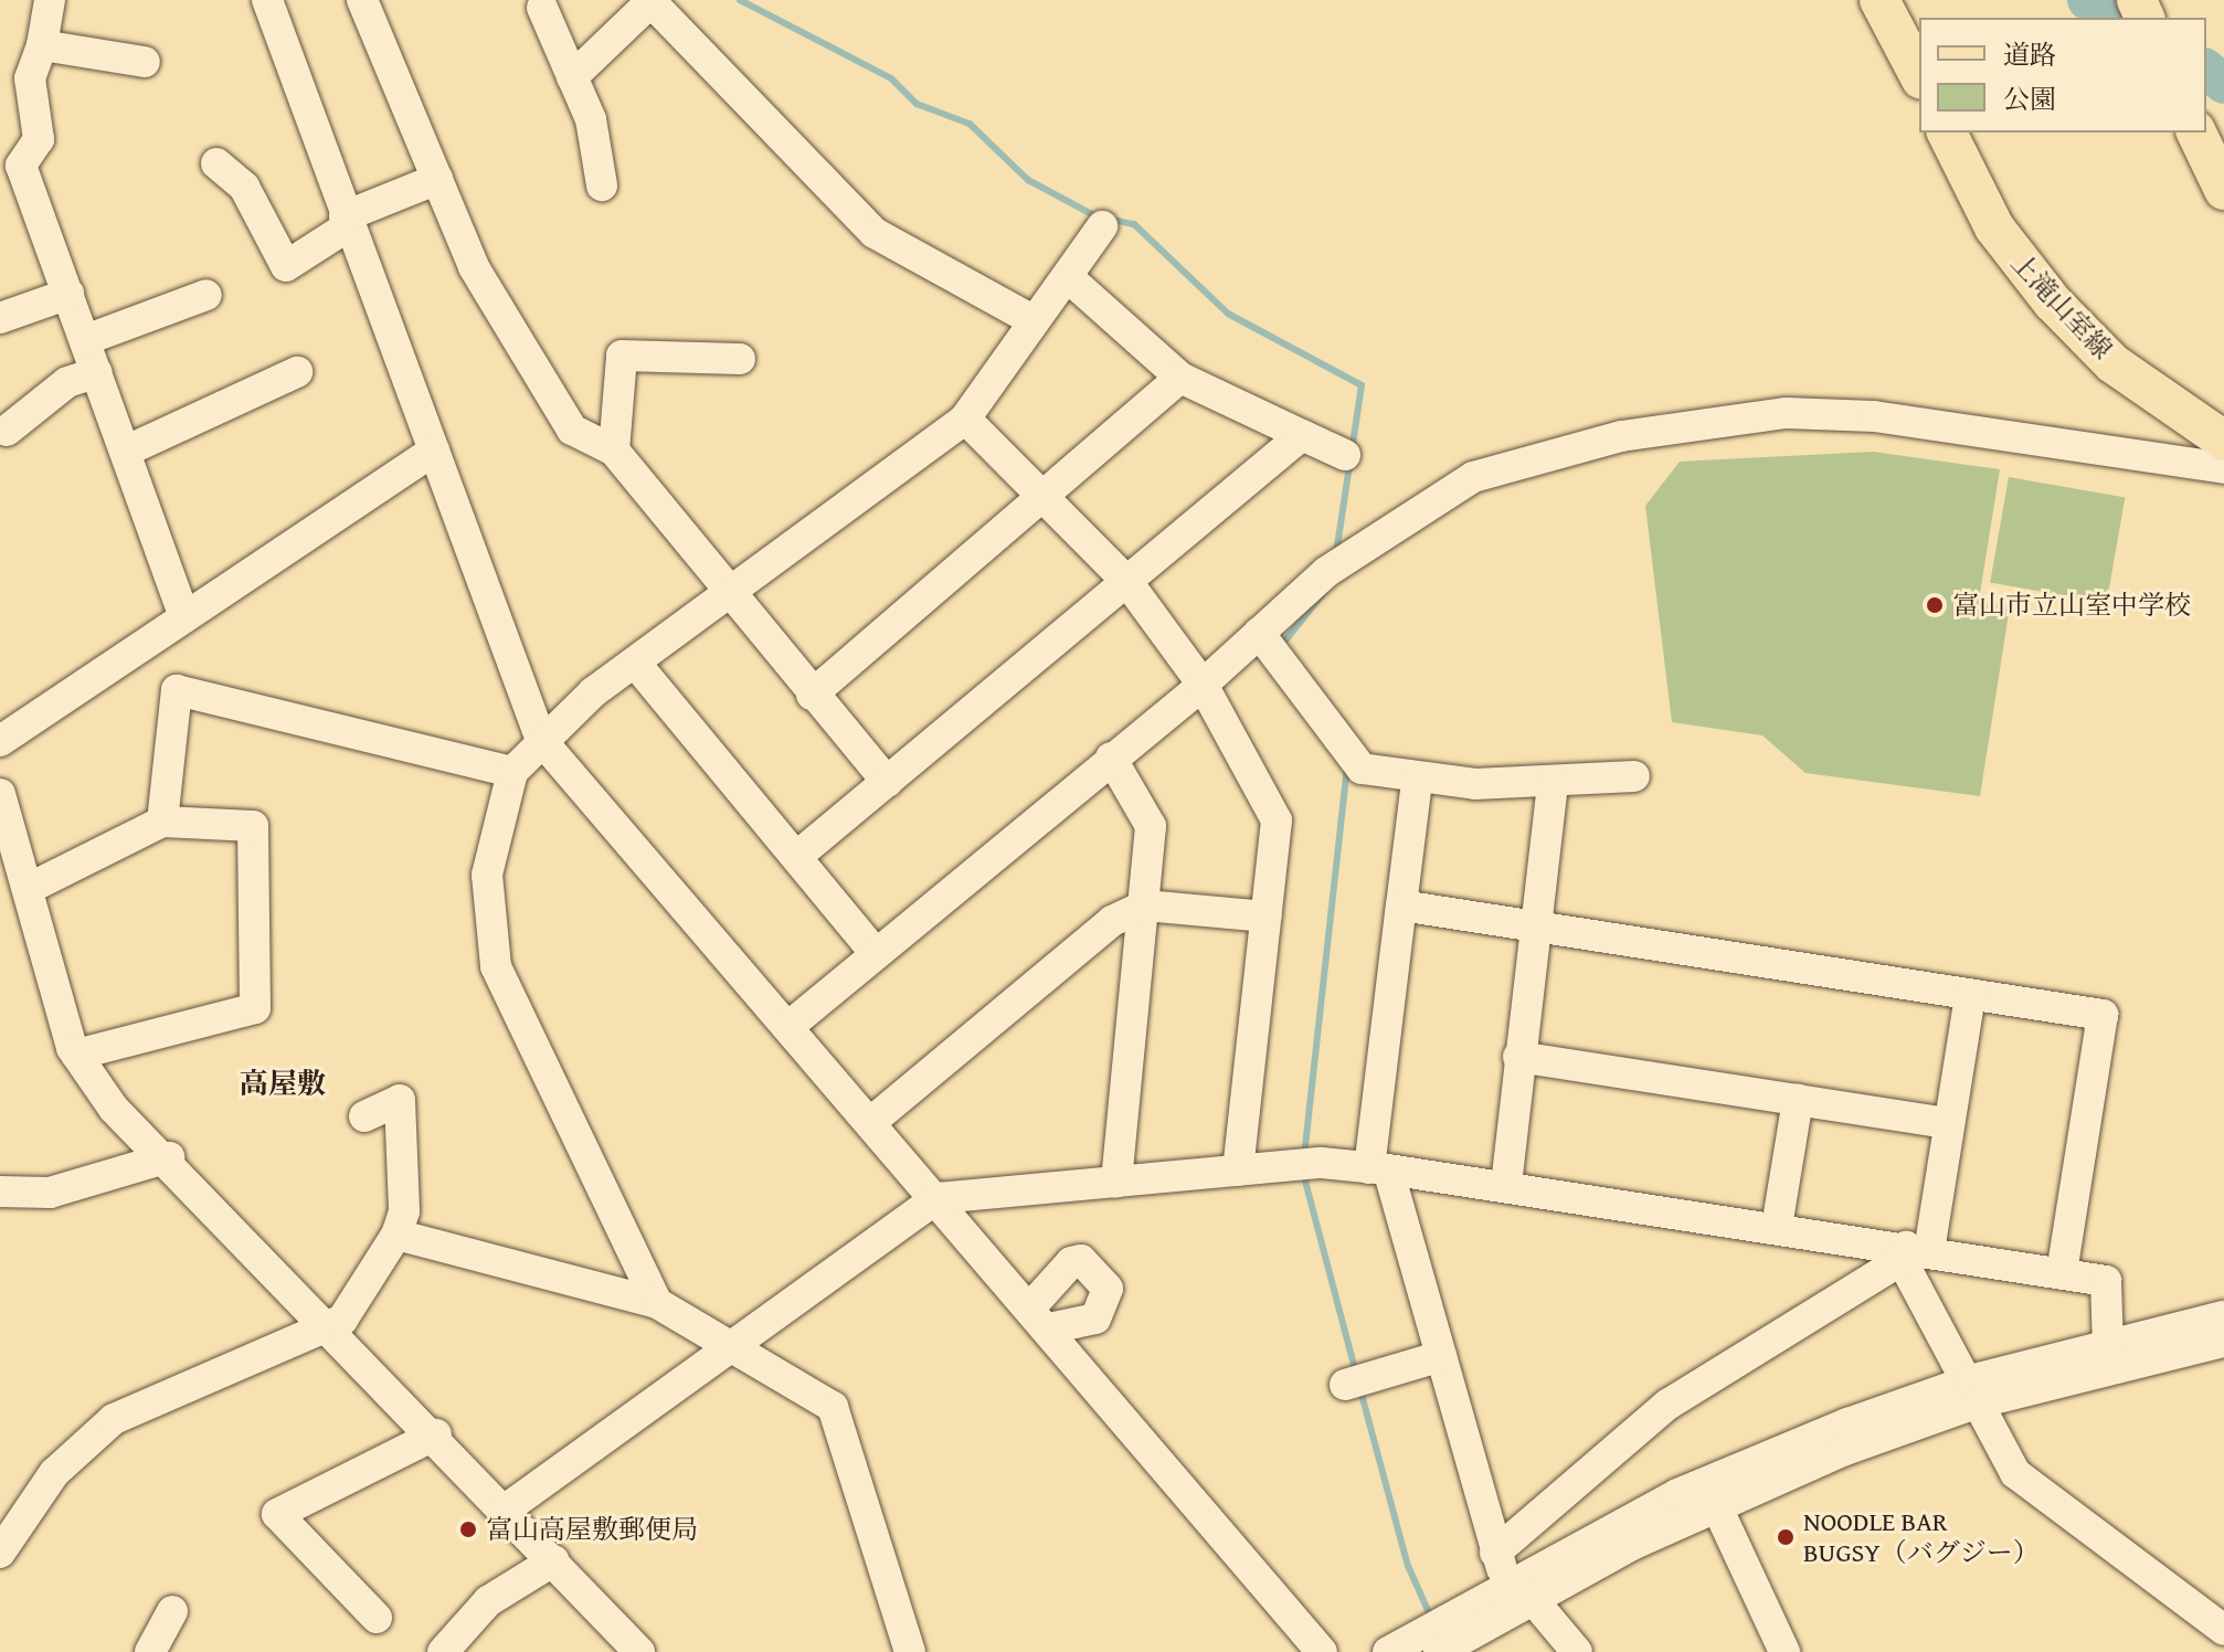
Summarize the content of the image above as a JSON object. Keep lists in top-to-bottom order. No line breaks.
{"streets":{"main road":["上滝山室線"]},"districts":["高屋敷"],"places":["富山市立山室中学校","富山高屋敷郵便局","NOODLE BAR BUGSY（バグジー）"],"legend":["道路","公園"]}
